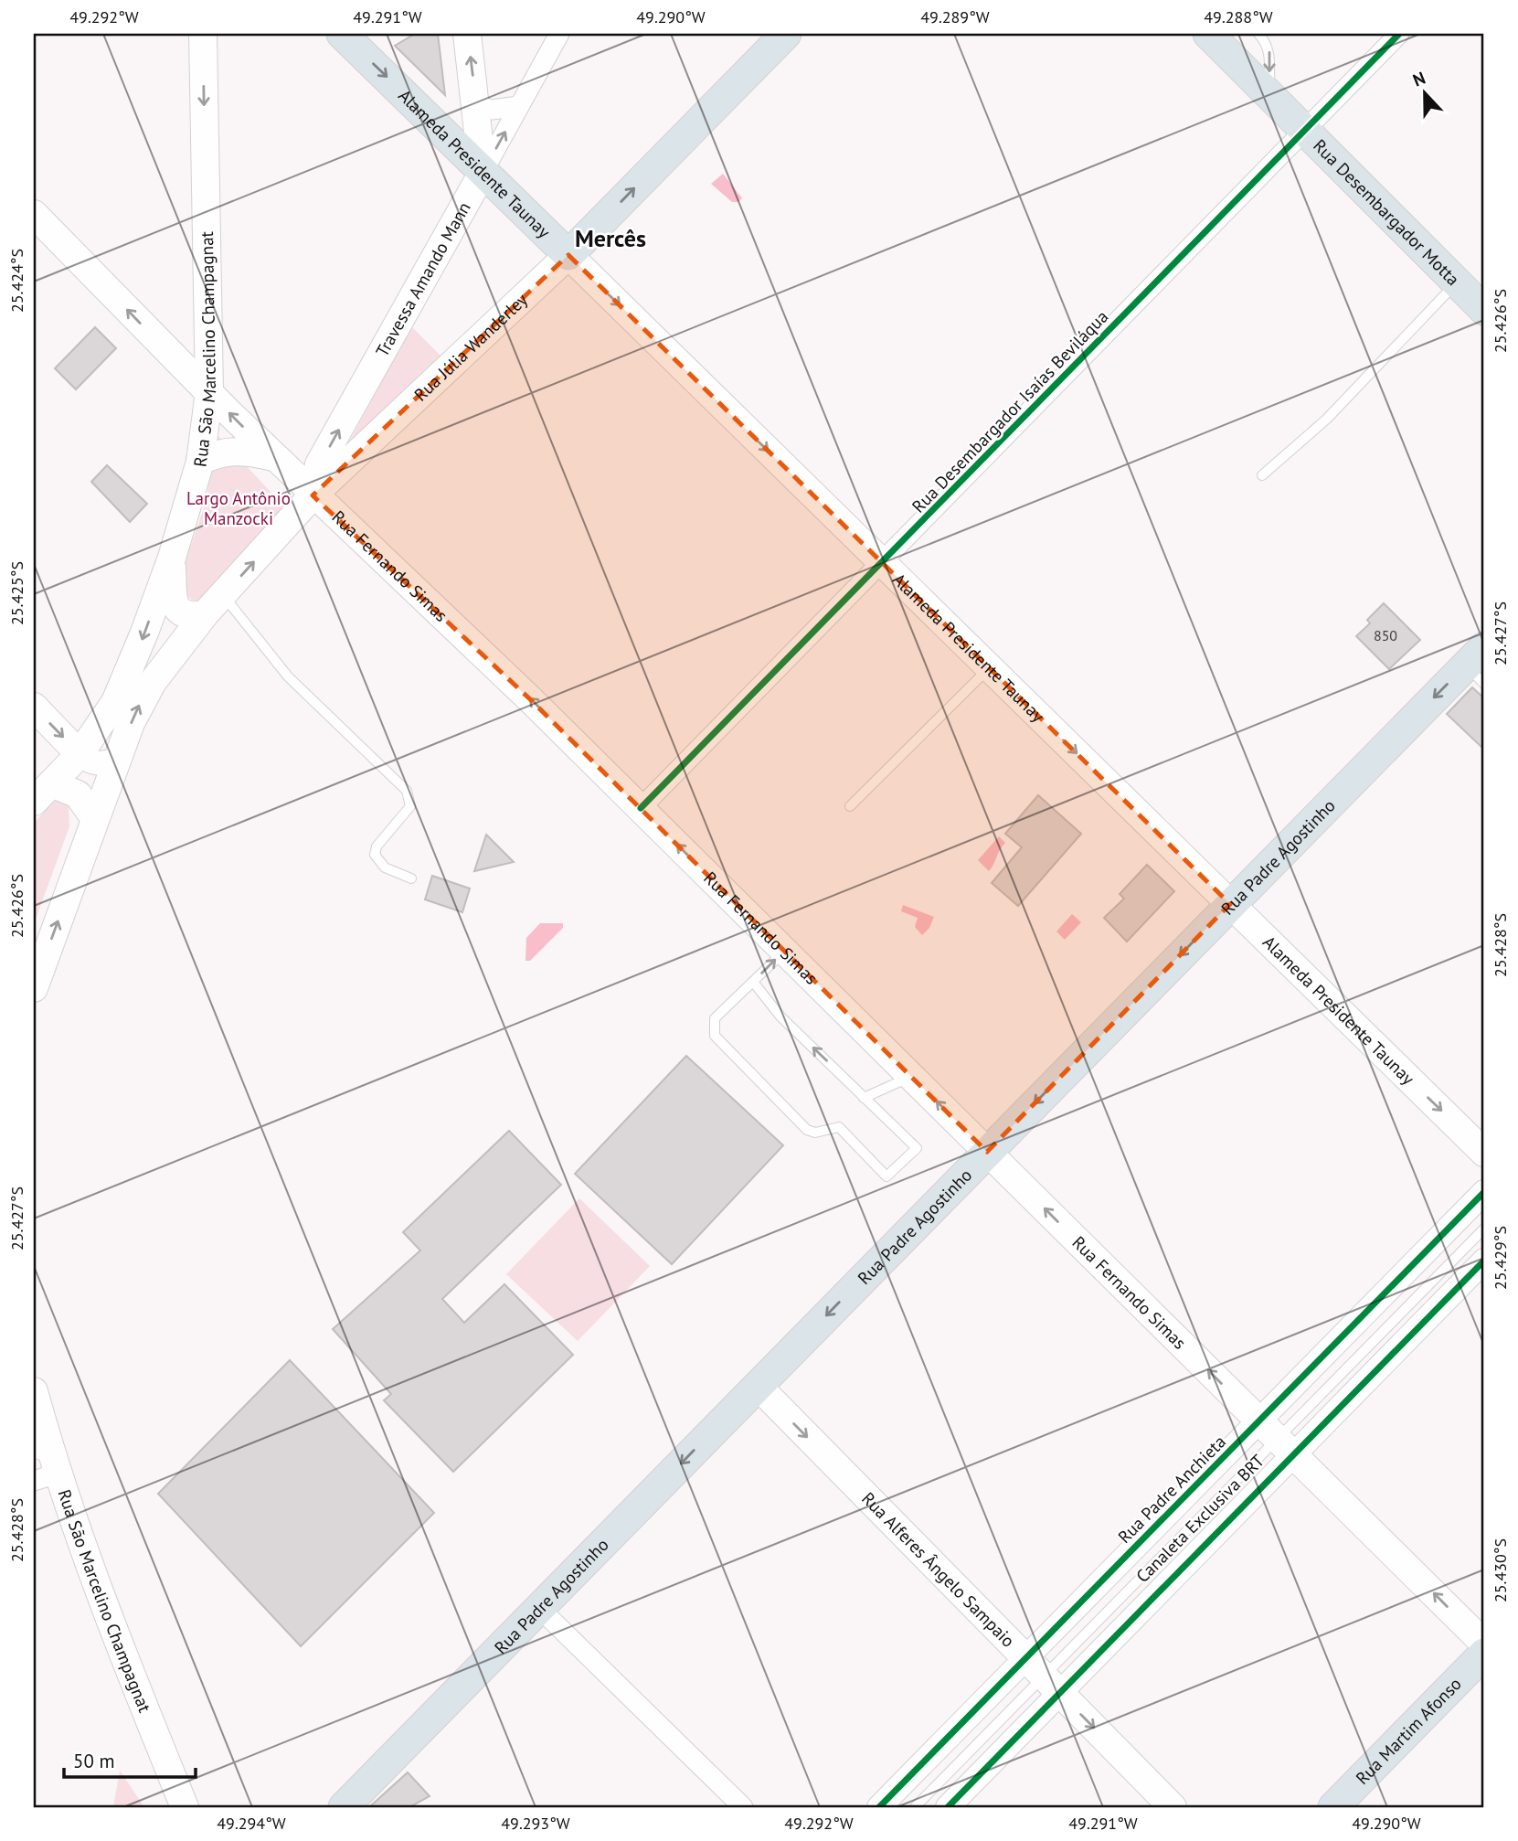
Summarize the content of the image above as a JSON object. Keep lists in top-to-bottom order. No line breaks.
{"streets":{"main road":["Alameda Presidente Taunay","Rua Desembargador Motta","Travessa Amando Mann","Rua Júlia Wanderley","Rua São Marcelino Champagnat","Rua Fernando Simas","Rua Padre Agostinho","Rua Alferes Ângelo Sampaio","Rua Martim Afonso"],"street":["Rua Desembargador Isaías Beviláqua","Rua Padre Anchieta"],"lane":["Canaleta Exclusiva BRT"]},"crossings":[["Alameda Presidente Taunay","Travessa Amando Mann"],["Alameda Presidente Taunay","Rua Júlia Wanderley"],["Alameda Presidente Taunay","Rua Desembargador Isaías Beviláqua"],["Alameda Presidente Taunay","Rua Padre Agostinho"],["Rua Desembargador Motta","Rua Desembargador Isaías Beviláqua"],["Travessa Amando Mann","Rua Júlia Wanderley"],["Travessa Amando Mann","Rua Fernando Simas"],["Rua Júlia Wanderley","Rua Fernando Simas"],["Rua São Marcelino Champagnat","Rua Fernando Simas"],["Rua Desembargador Isaías Beviláqua","Rua Fernando Simas"],["Rua Fernando Simas","Rua Padre Agostinho"],["Rua Fernando Simas","Rua Padre Anchieta"],["Rua Fernando Simas","Canaleta Exclusiva BRT"],["Rua Padre Agostinho","Rua Alferes Ângelo Sampaio"],["Rua Padre Anchieta","Canaleta Exclusiva BRT"],["Rua Padre Anchieta","Rua Alferes Ângelo Sampaio"]],"one_way":["Alameda Presidente Taunay","Travessa Amando Mann","Rua Júlia Wanderley","Rua São Marcelino Champagnat","Rua Fernando Simas","Rua Padre Agostinho","Rua Alferes Ângelo Sampaio"],"districts":["Mercês"],"parks":["Largo Antônio Manzocki"],"house_numbers":["850"],"scale_bar":"50 m","north":"top","coordinates":["49.292°W","49.291°W","49.290°W","49.289°W","49.288°W","25.424°S","25.426°S","25.425°S","25.427°S","25.428°S","25.429°S","25.430°S","49.294°W","49.293°W"]}
